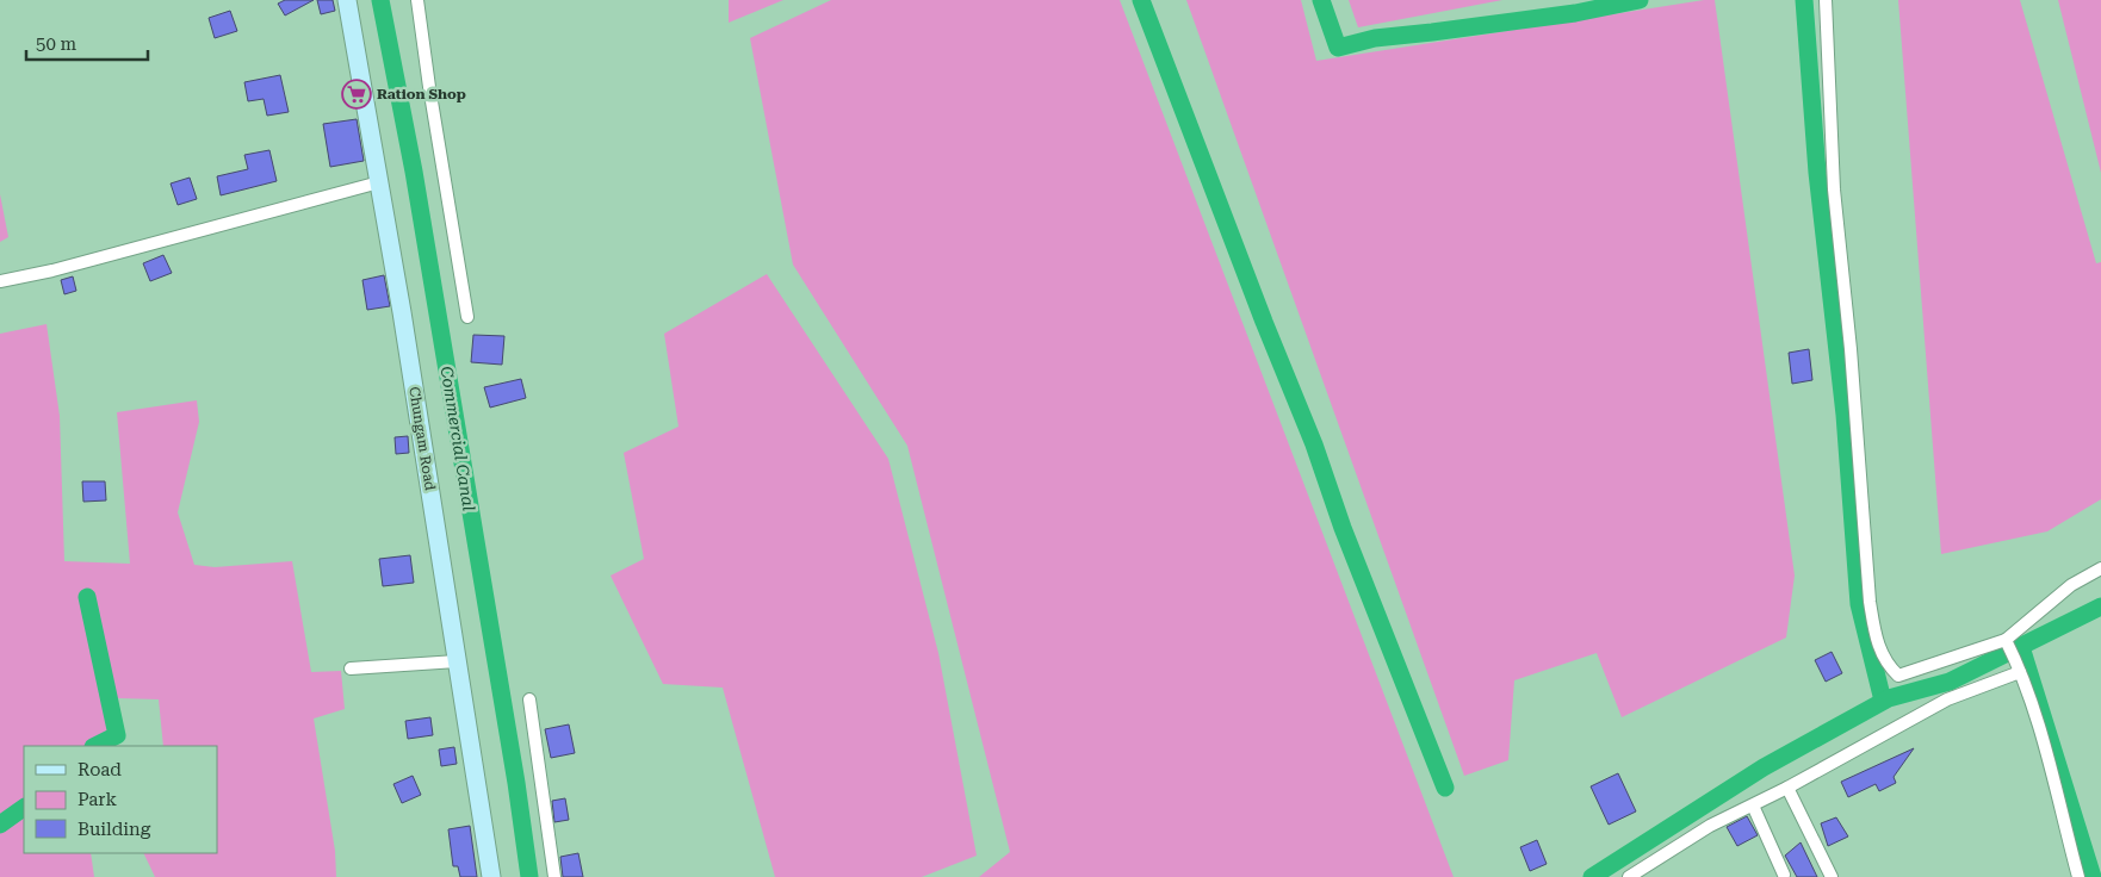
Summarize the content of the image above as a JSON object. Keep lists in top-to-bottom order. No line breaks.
{"streets":{"main road":["Chungam Road"]},"water":["Commercial Canal"],"places":{"supermarket":["Ration Shop"]},"legend":["Road","Park","Building"],"scale_bar":"50 m"}
